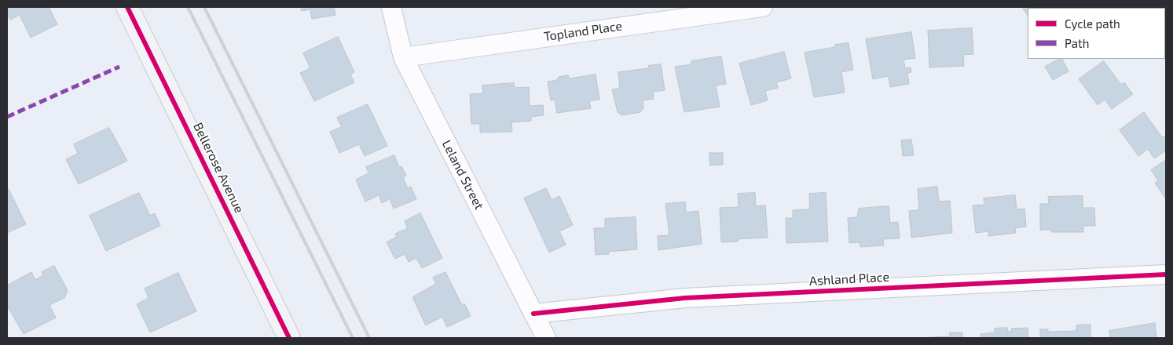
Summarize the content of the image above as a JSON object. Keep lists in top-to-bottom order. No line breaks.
{"streets":{"street":["Topland Place","Bellerose Avenue","Leland Street","Ashland Place"]},"crossings":[["Topland Place","Leland Street"],["Leland Street","Ashland Place"]],"legend":["Cycle path","Path"]}
